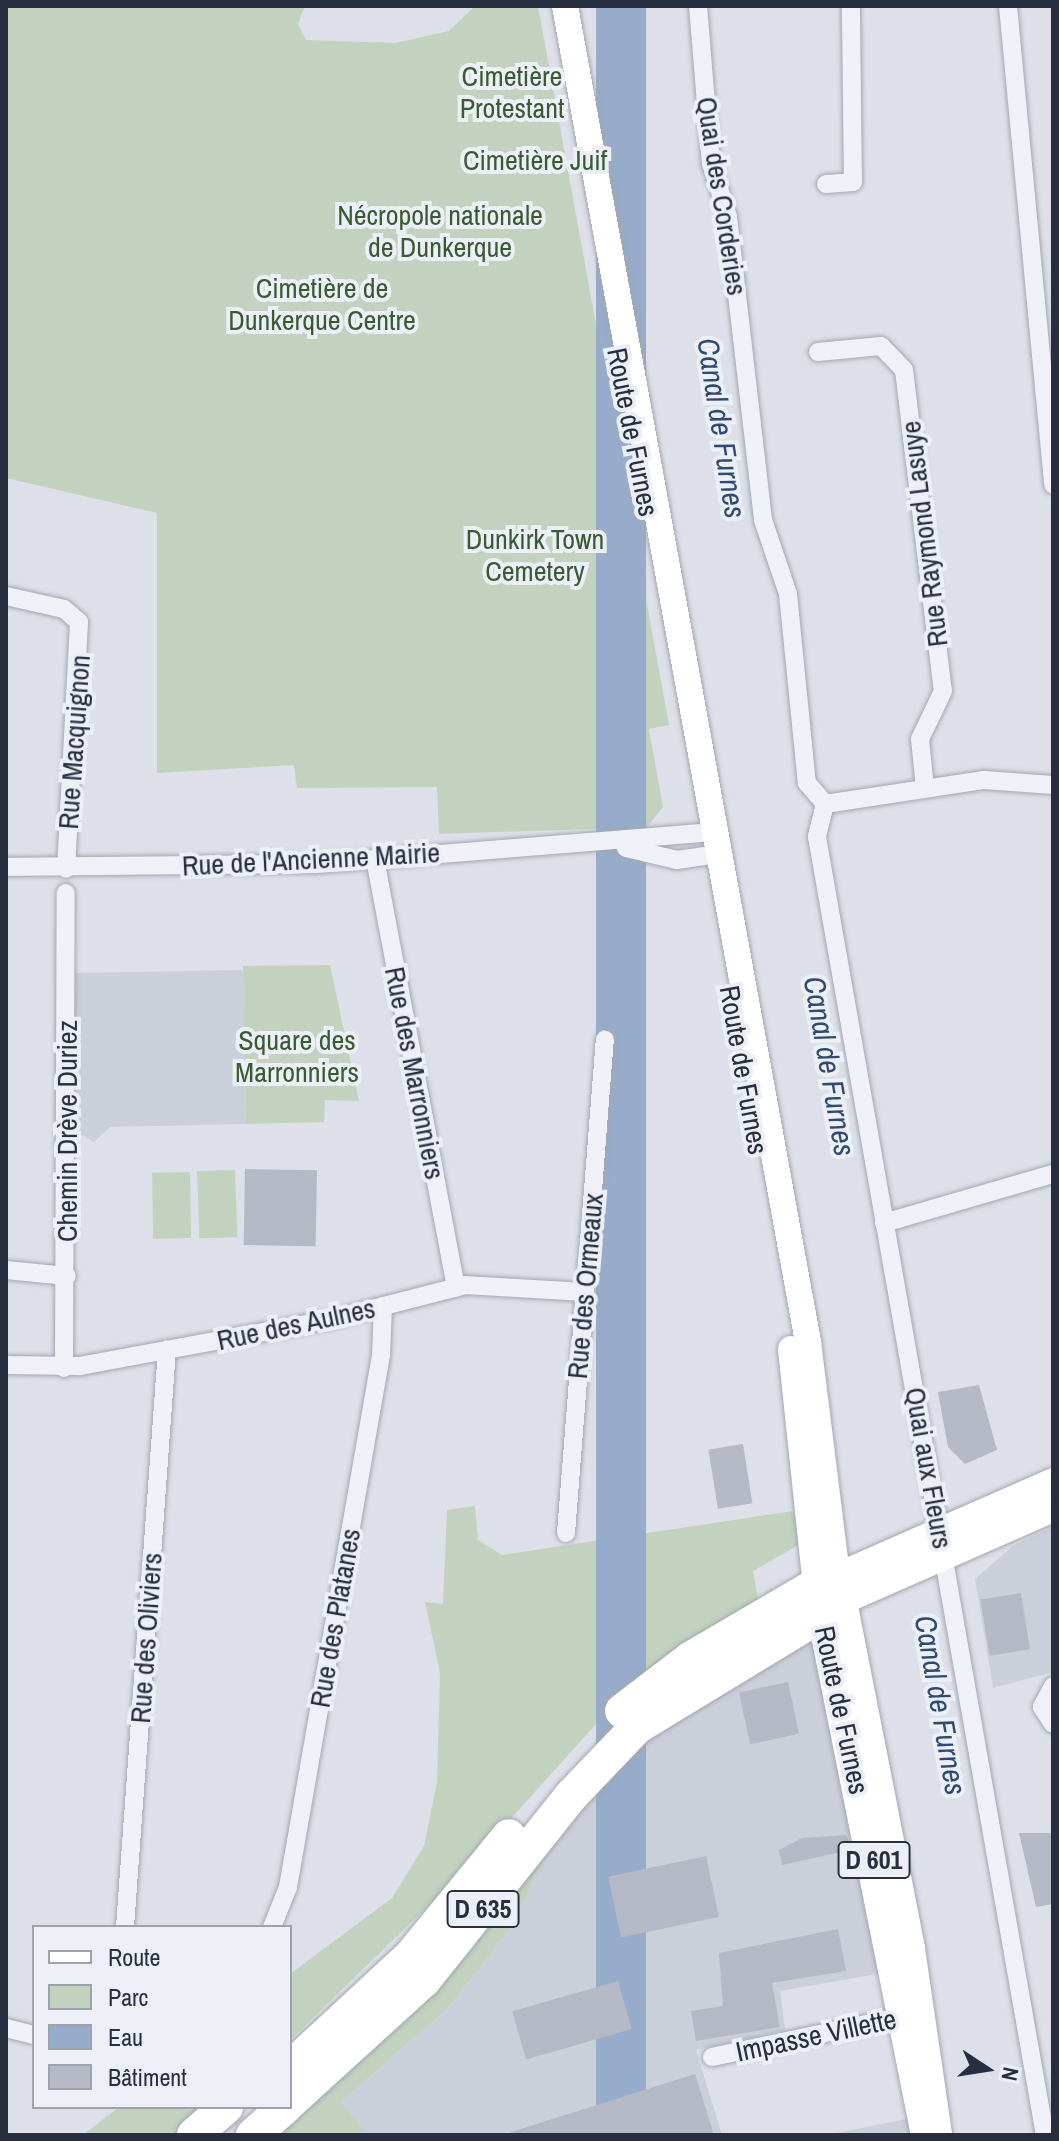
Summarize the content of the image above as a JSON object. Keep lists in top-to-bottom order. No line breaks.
{"streets":{"highway":["D 635"],"main road":["Route de Furnes","D 601"],"street":["Quai des Corderies","Rue Raymond Lasuye","Rue Macquignon","Rue de l'Ancienne Mairie","Rue des Marronniers","Chemin Drève Duriez","Rue des Ormeaux","Rue des Aulnes","Quai aux Fleurs","Rue des Platanes","Rue des Oliviers","Impasse Villette"]},"crossings":[["Quai des Corderies","Quai aux Fleurs"],["Route de Furnes","Rue de l'Ancienne Mairie"],["Route de Furnes","D 635"],["Route de Furnes","Impasse Villette"],["Rue Macquignon","Rue de l'Ancienne Mairie"],["Rue de l'Ancienne Mairie","Rue des Marronniers"],["Rue des Marronniers","Rue des Aulnes"],["Chemin Drève Duriez","Rue des Aulnes"],["Rue des Ormeaux","Rue des Aulnes"],["Rue des Aulnes","Rue des Platanes"],["Rue des Aulnes","Rue des Oliviers"],["Quai aux Fleurs","D 635"]],"water":["Canal de Furnes"],"parks":["Cimetière Protestant","Cimetière Juif","Nécropole nationale de Dunkerque","Cimetière de Dunkerque Centre","Dunkirk Town Cemetery","Square des Marronniers"],"legend":["Route","Parc","Eau","Bâtiment"],"north":"right"}
